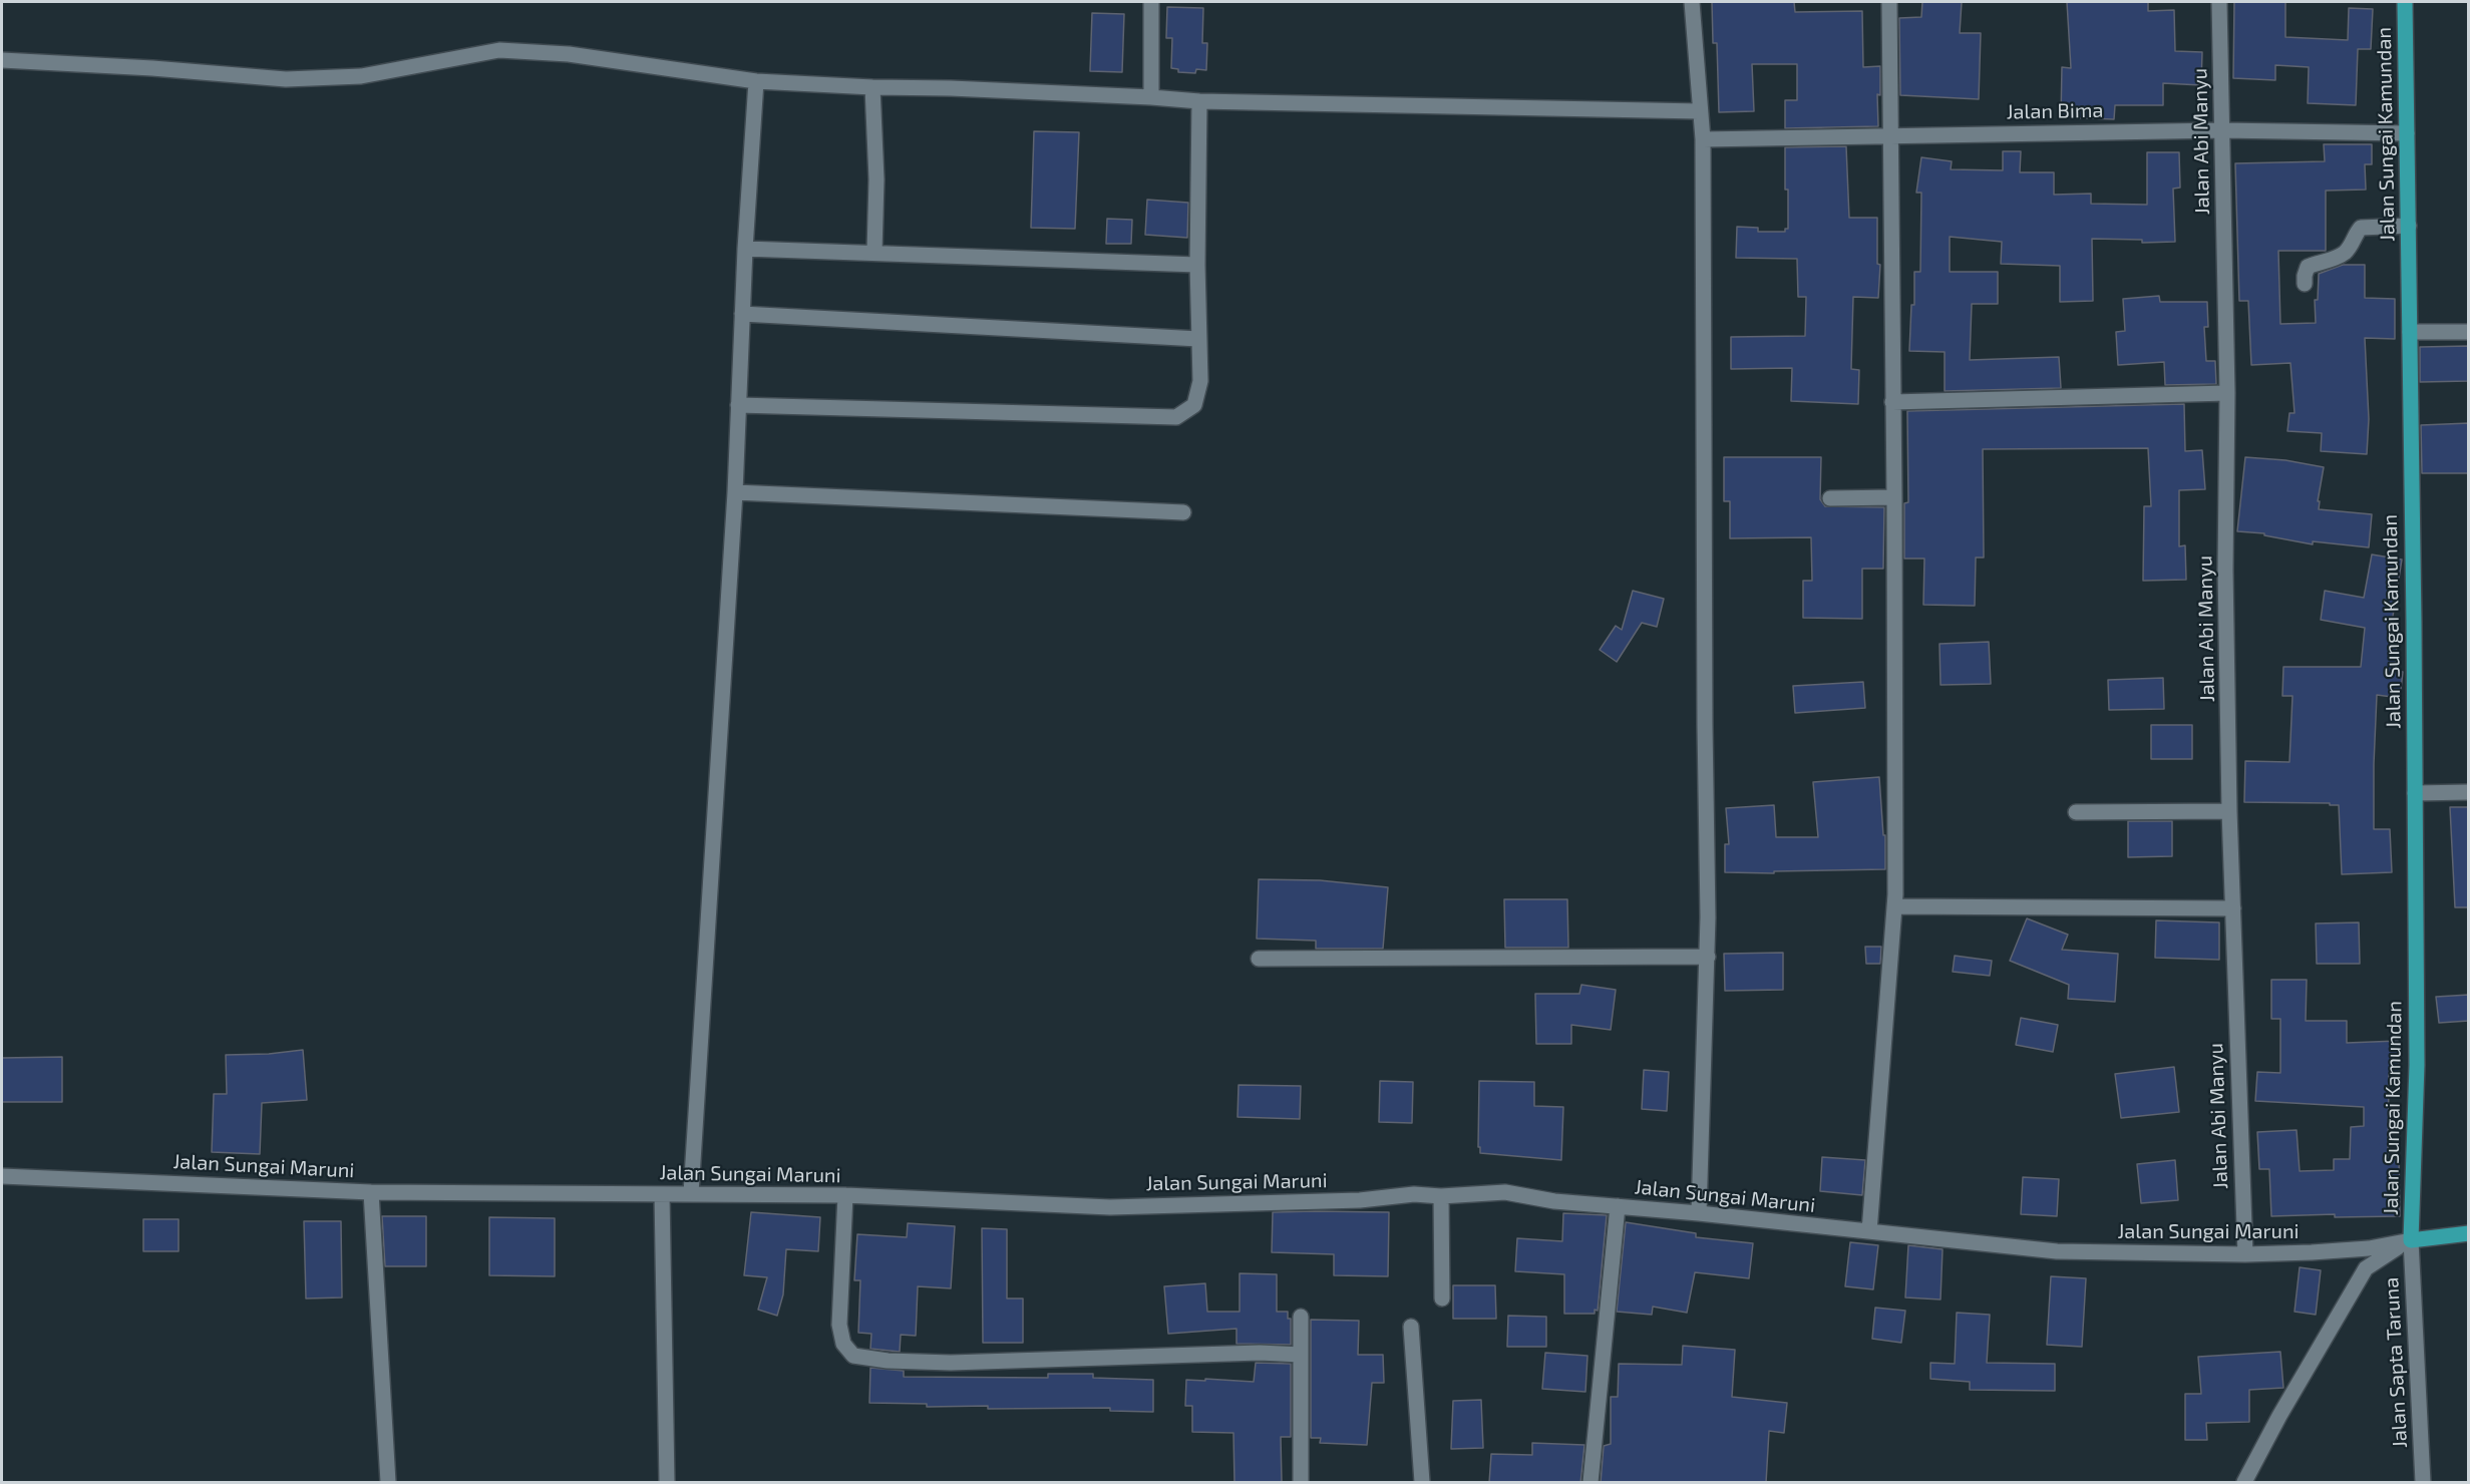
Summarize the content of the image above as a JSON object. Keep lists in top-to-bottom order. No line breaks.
{"streets":{"main road":["Jalan Sungai Kamundan","Jalan Sungai Maruni"],"street":["Jalan Bima","Jalan Abi Manyu","Jalan Sapta Taruna"]},"crossings":[["Jalan Bima","Jalan Sungai Kamundan"],["Jalan Bima","Jalan Abi Manyu"],["Jalan Sungai Kamundan","Jalan Sungai Maruni"],["Jalan Sungai Kamundan","Jalan Sapta Taruna"],["Jalan Abi Manyu","Jalan Sungai Maruni"],["Jalan Sungai Maruni","Jalan Sapta Taruna"]]}
